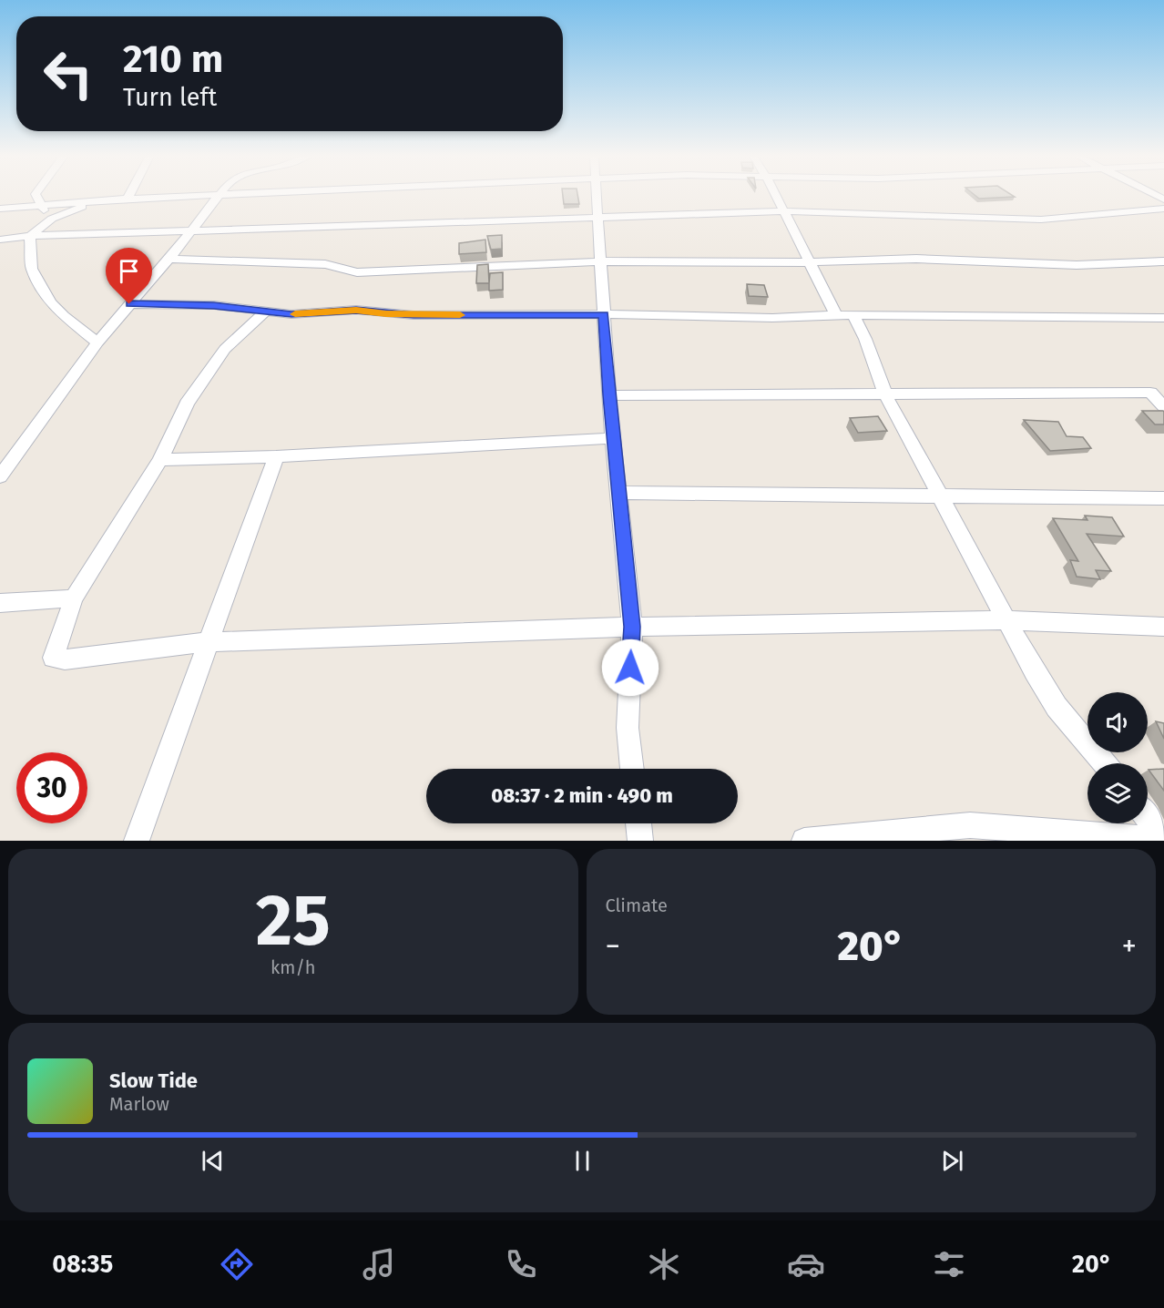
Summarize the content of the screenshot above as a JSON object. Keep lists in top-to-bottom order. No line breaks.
{"page":{"turn":["210 m","Turn left"],"limit":"30","trip":"08:37 · 2 min · 490 m","tile":[["25","km/h"],"Climate"],"heat":["−","20°","+"],"song":["Slow Tide","Marlow"],"tabs":["08:35","20°"]}}
